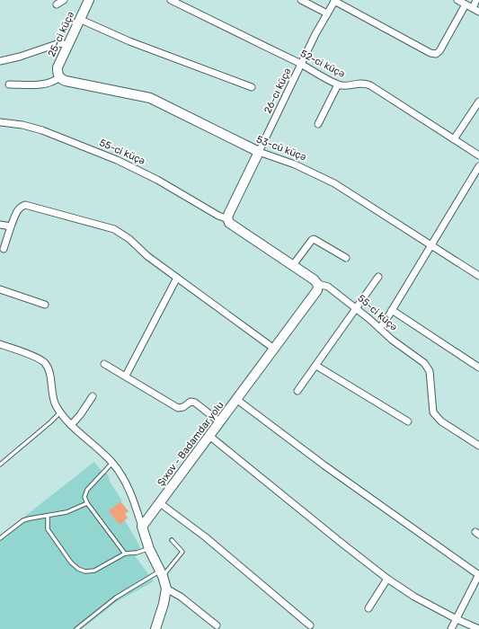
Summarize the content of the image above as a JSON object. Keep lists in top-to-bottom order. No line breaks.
{"streets":{"street":["25-ci küçə","52-ci küçə","26-cı küçə","53-cü küçə","55-ci küçə","Şıxov - Badamdar yolu"]},"crossings":[["25-ci küçə","53-cü küçə"],["52-ci küçə","26-cı küçə"],["26-cı küçə","53-cü küçə"],["55-ci küçə","Şıxov - Badamdar yolu"]]}
